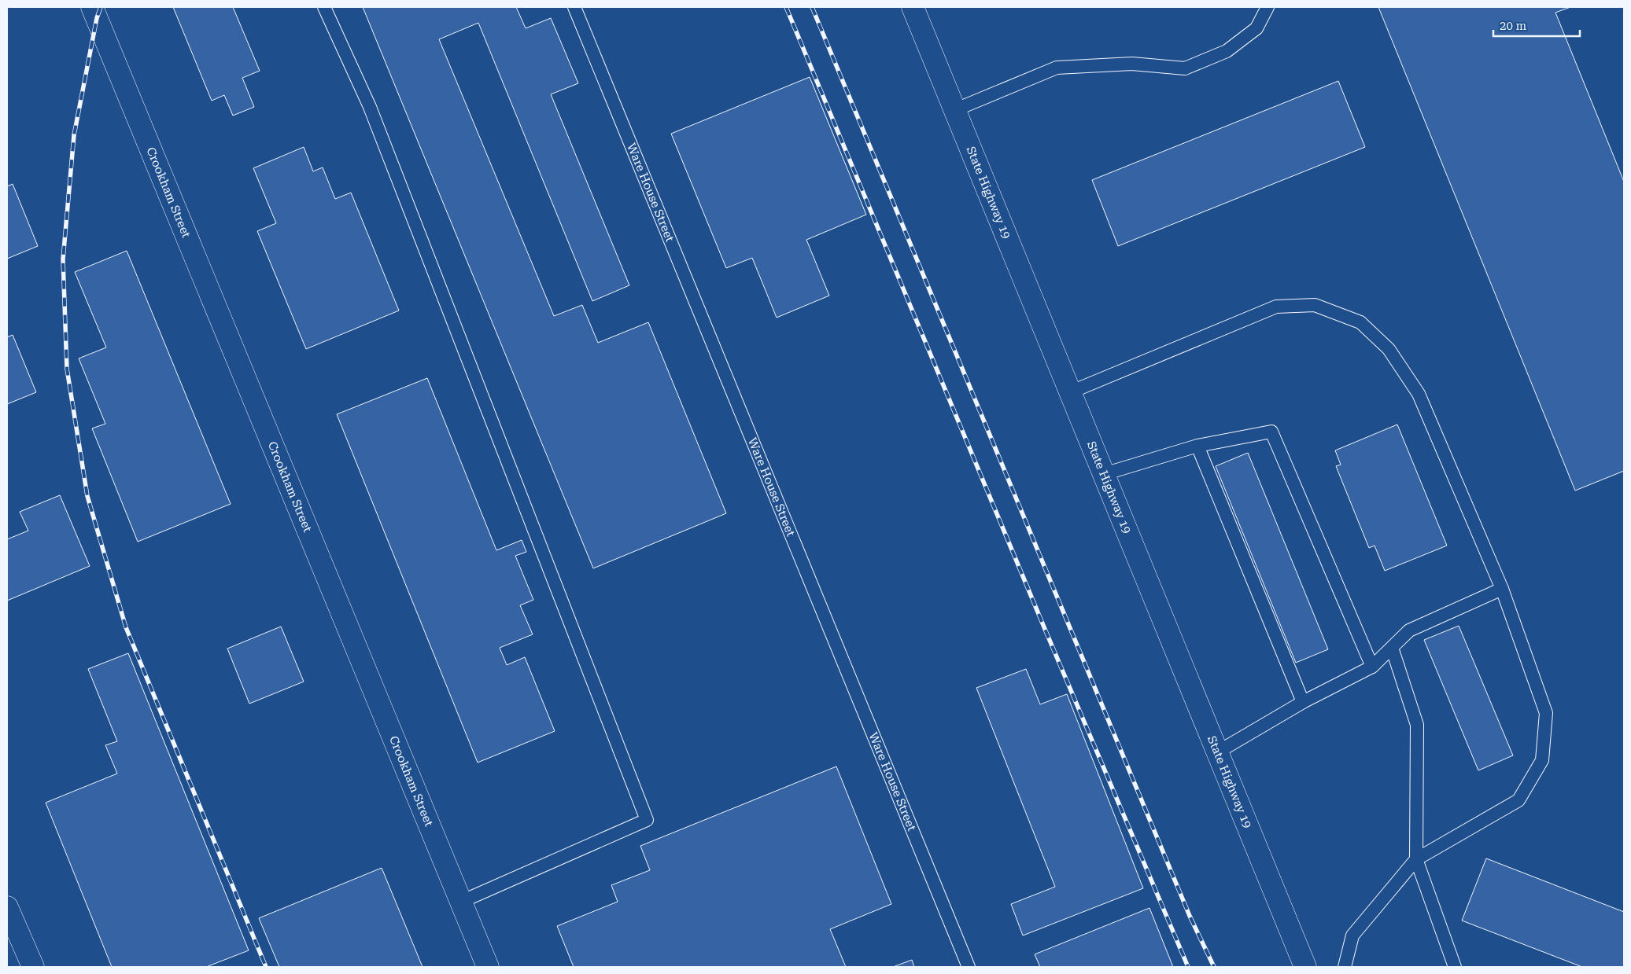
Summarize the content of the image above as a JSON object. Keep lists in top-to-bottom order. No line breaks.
{"streets":{"street":["Crookham Street","State Highway 19"],"lane":["Ware House Street"]},"scale_bar":"20 m"}
